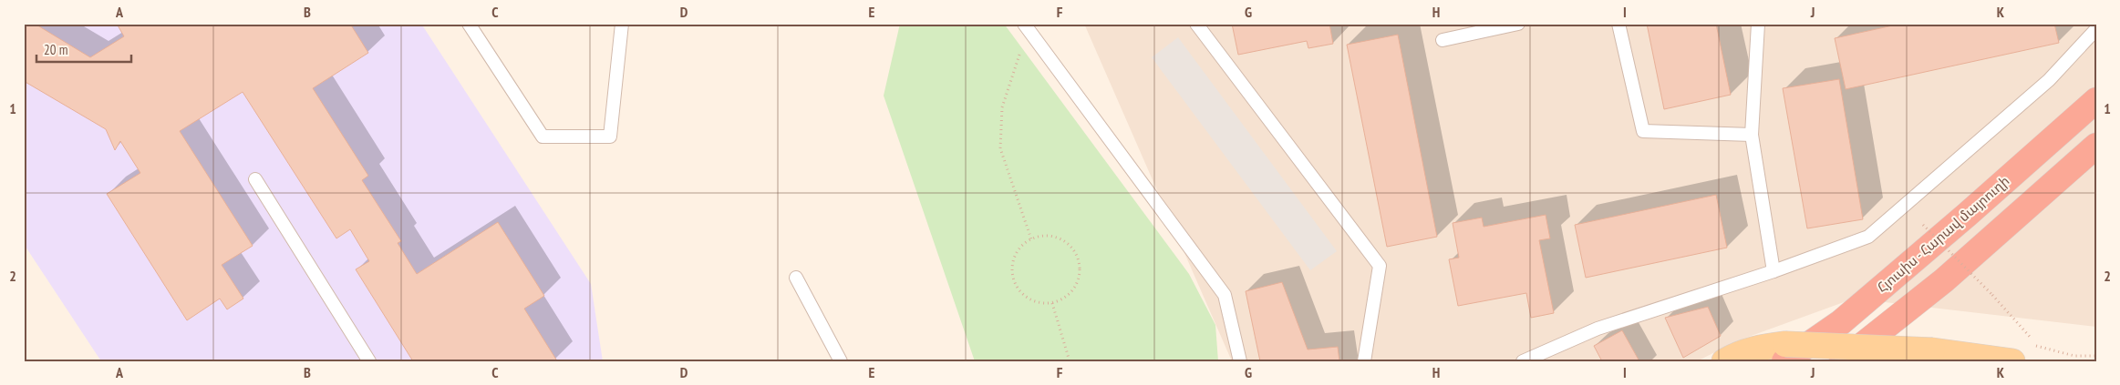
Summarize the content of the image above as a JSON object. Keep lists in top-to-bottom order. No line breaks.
{"streets":{"highway":["Հյուսիս - Հարավ մայրուղի"]},"scale_bar":"20 m","grid":{"columns":["A","B","C","D","E","F","G","H","I","J","K"],"rows":["1","2"]}}
